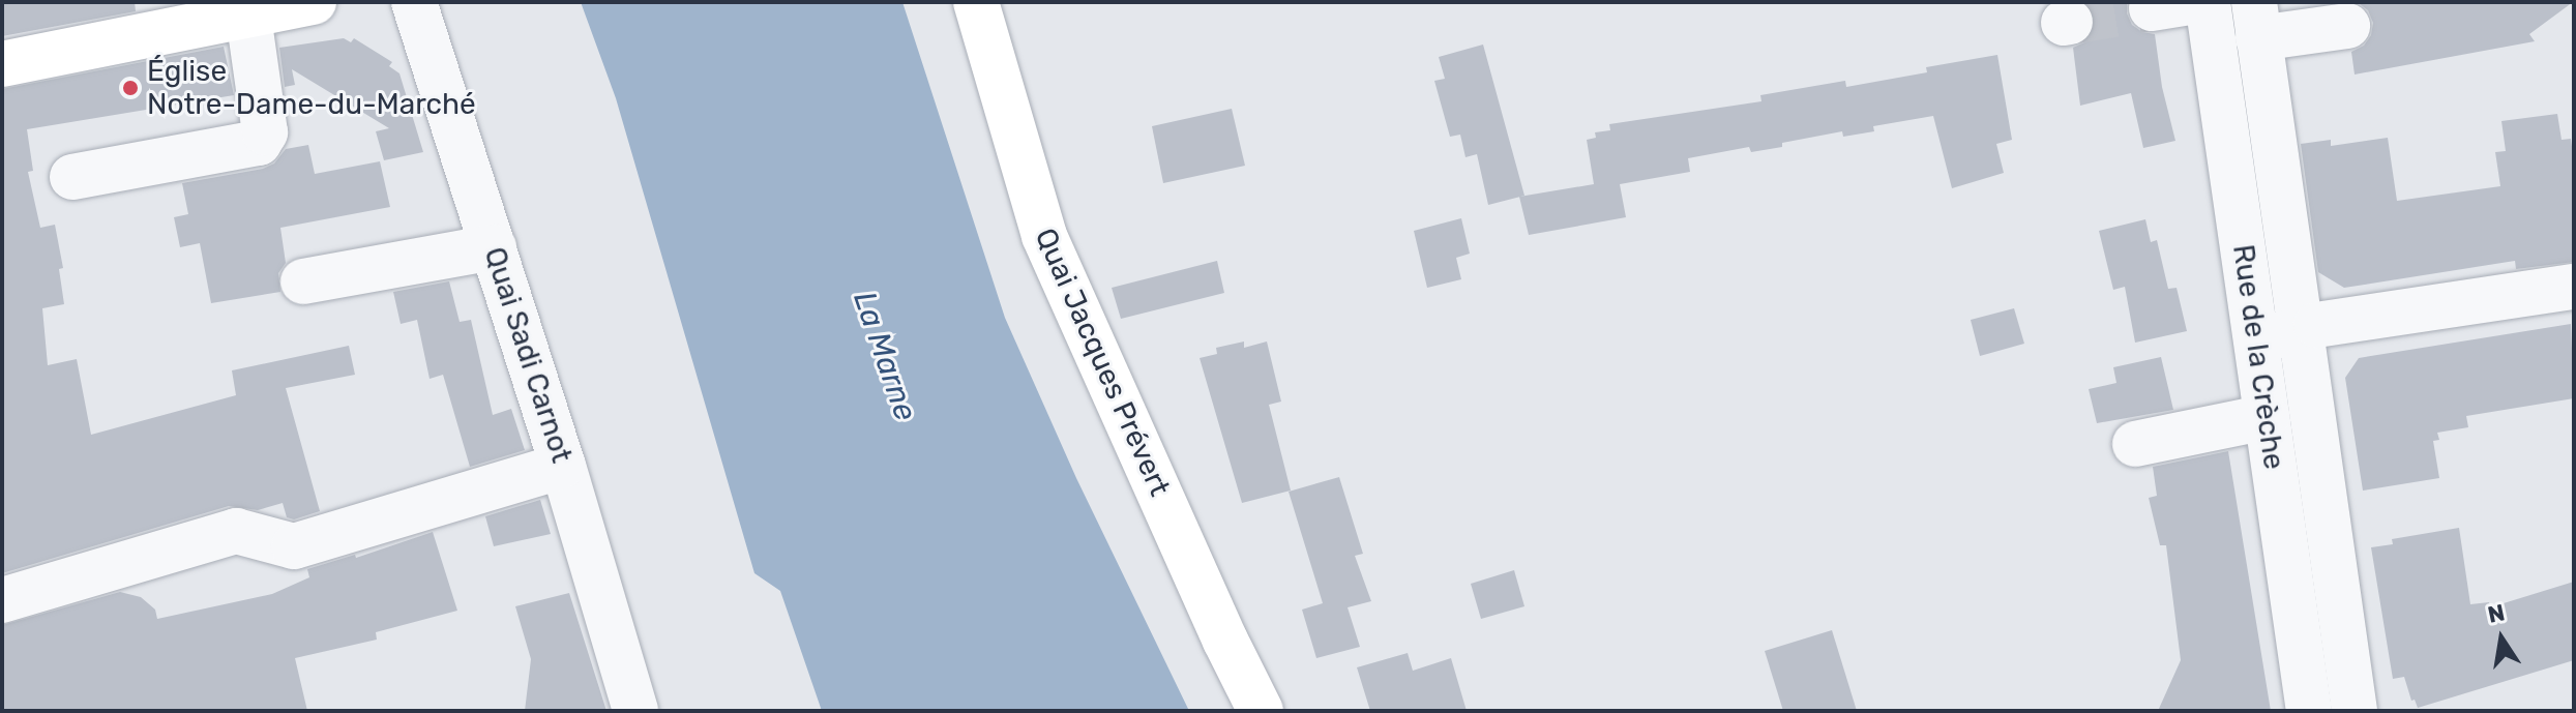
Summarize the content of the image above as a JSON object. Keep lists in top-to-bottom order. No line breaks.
{"streets":{"main road":["Quai Jacques Prévert"],"street":["Quai Sadi Carnot","Rue de la Crèche"]},"water":["La Marne"],"places":["Église Notre-Dame-du-Marché"],"north":"top"}
